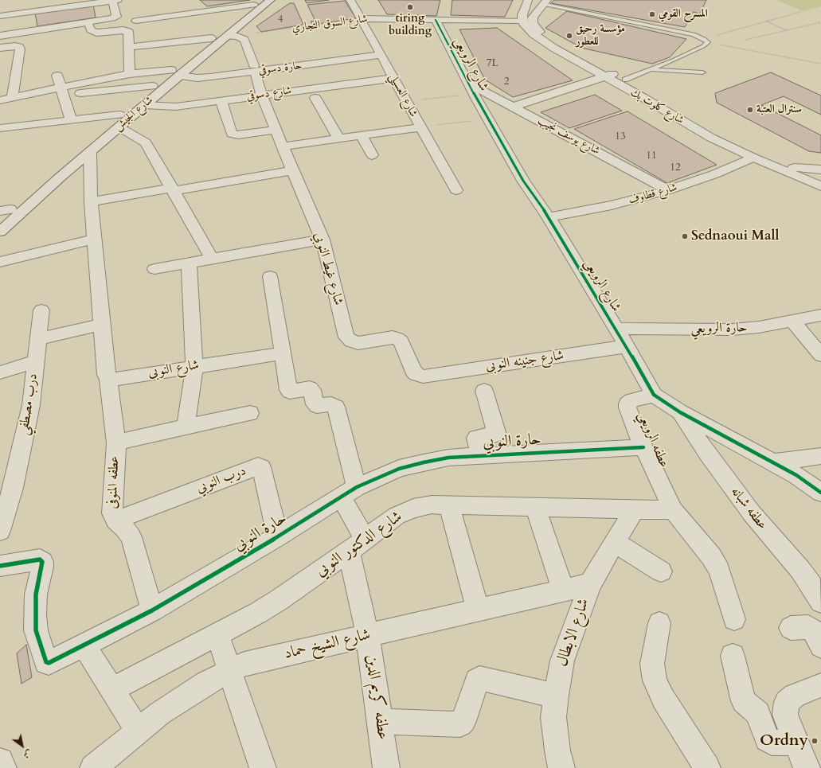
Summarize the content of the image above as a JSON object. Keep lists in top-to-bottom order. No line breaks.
{"streets":{"street":["شارع السوق التجاري","شارع الرويعي","حارة دسوقي","شارع دسوقي","شارع العسيلي","شارع كلوت بك","شارع الجيش","شارع يوسف نجيب","شارع قطاوف","شارع غيط النوبي","حارة الرويعي","شارع جنينه النوبى","شارع النوبى","درب مصطفي","عطفه الرويعي","حارة النوبي","درب النوبي","عطفه المنوفى","عطفه شبانه","شارع الدكتور النوبي","شارع الابطال","شارع الشيخ حماد","عطفه كريم الدين"]},"crossings":[["شارع السوق التجاري","شارع الرويعي"],["شارع السوق التجاري","شارع العسيلي"],["شارع السوق التجاري","شارع كلوت بك"],["شارع السوق التجاري","شارع الجيش"],["شارع السوق التجاري","شارع غيط النوبي"],["شارع الرويعي","شارع يوسف نجيب"],["شارع الرويعي","شارع قطاوف"],["شارع الرويعي","حارة الرويعي"],["شارع الرويعي","شارع جنينه النوبى"],["شارع الرويعي","عطفه الرويعي"],["شارع الرويعي","عطفه شبانه"],["حارة دسوقي","شارع العسيلي"],["حارة دسوقي","شارع الجيش"],["حارة دسوقي","شارع غيط النوبي"],["شارع دسوقي","شارع العسيلي"],["شارع دسوقي","شارع الجيش"],["شارع دسوقي","شارع غيط النوبي"],["شارع كلوت بك","شارع قطاوف"],["شارع الجيش","شارع غيط النوبي"],["شارع يوسف نجيب","شارع قطاوف"],["شارع غيط النوبي","شارع جنينه النوبى"],["عطفه الرويعي","حارة النوبي"],["عطفه الرويعي","شارع الدكتور النوبي"],["حارة النوبي","درب النوبي"],["حارة النوبي","عطفه المنوفى"],["حارة النوبي","عطفه كريم الدين"],["درب النوبي","عطفه المنوفى"],["شارع الدكتور النوبي","شارع الابطال"],["شارع الدكتور النوبي","عطفه كريم الدين"],["شارع الابطال","شارع الشيخ حماد"],["شارع الشيخ حماد","عطفه كريم الدين"]],"places":["tiring building","المسرح القومي","مؤسسة رحيق للعطور","سنترال العتبة","Sednaoui Mall","Ordny"],"house_numbers":["4","7L","2","13","11","12"],"north":"bottom right"}
